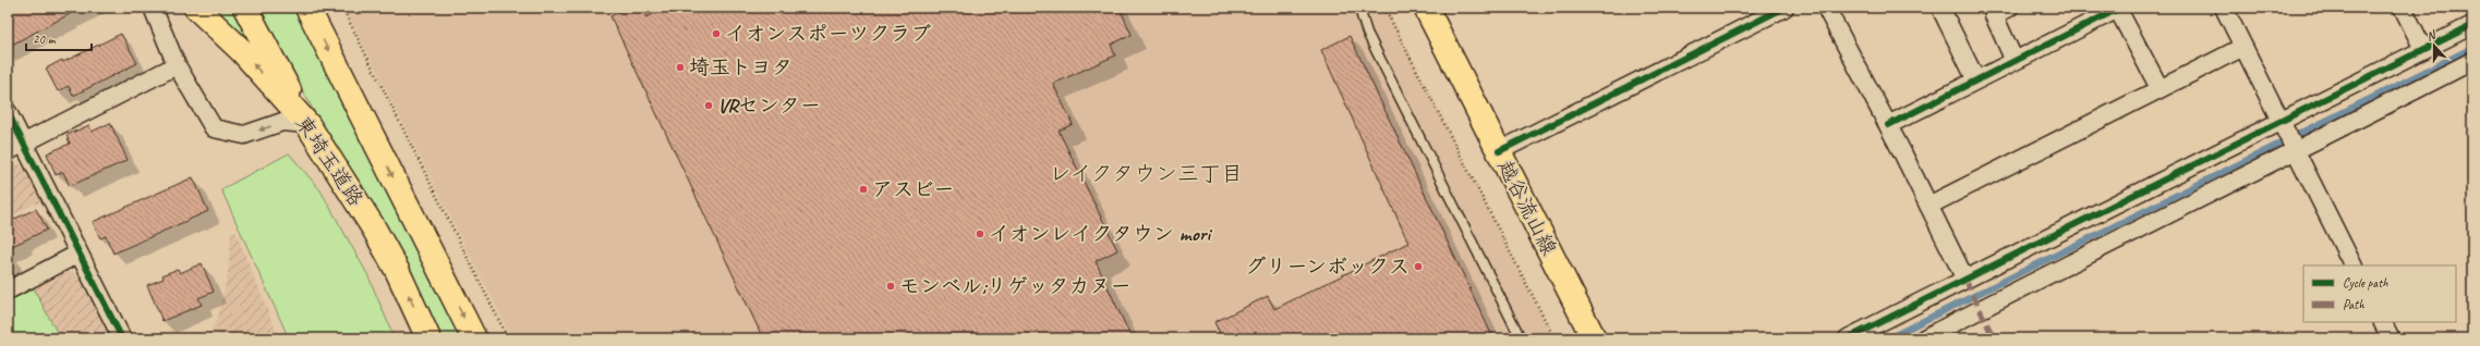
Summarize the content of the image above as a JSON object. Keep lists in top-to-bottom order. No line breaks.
{"streets":{"main road":["東埼玉道路","越谷流山線"]},"districts":["レイクタウン三丁目"],"places":["イオンスポーツクラブ","埼玉トヨタ","VRセンター","アスビー","イオンレイクタウン mori","グリーンボックス","モンベル;リゲッタカヌー"],"legend":["Cycle path","Path"],"scale_bar":"20 m","north":"top"}
